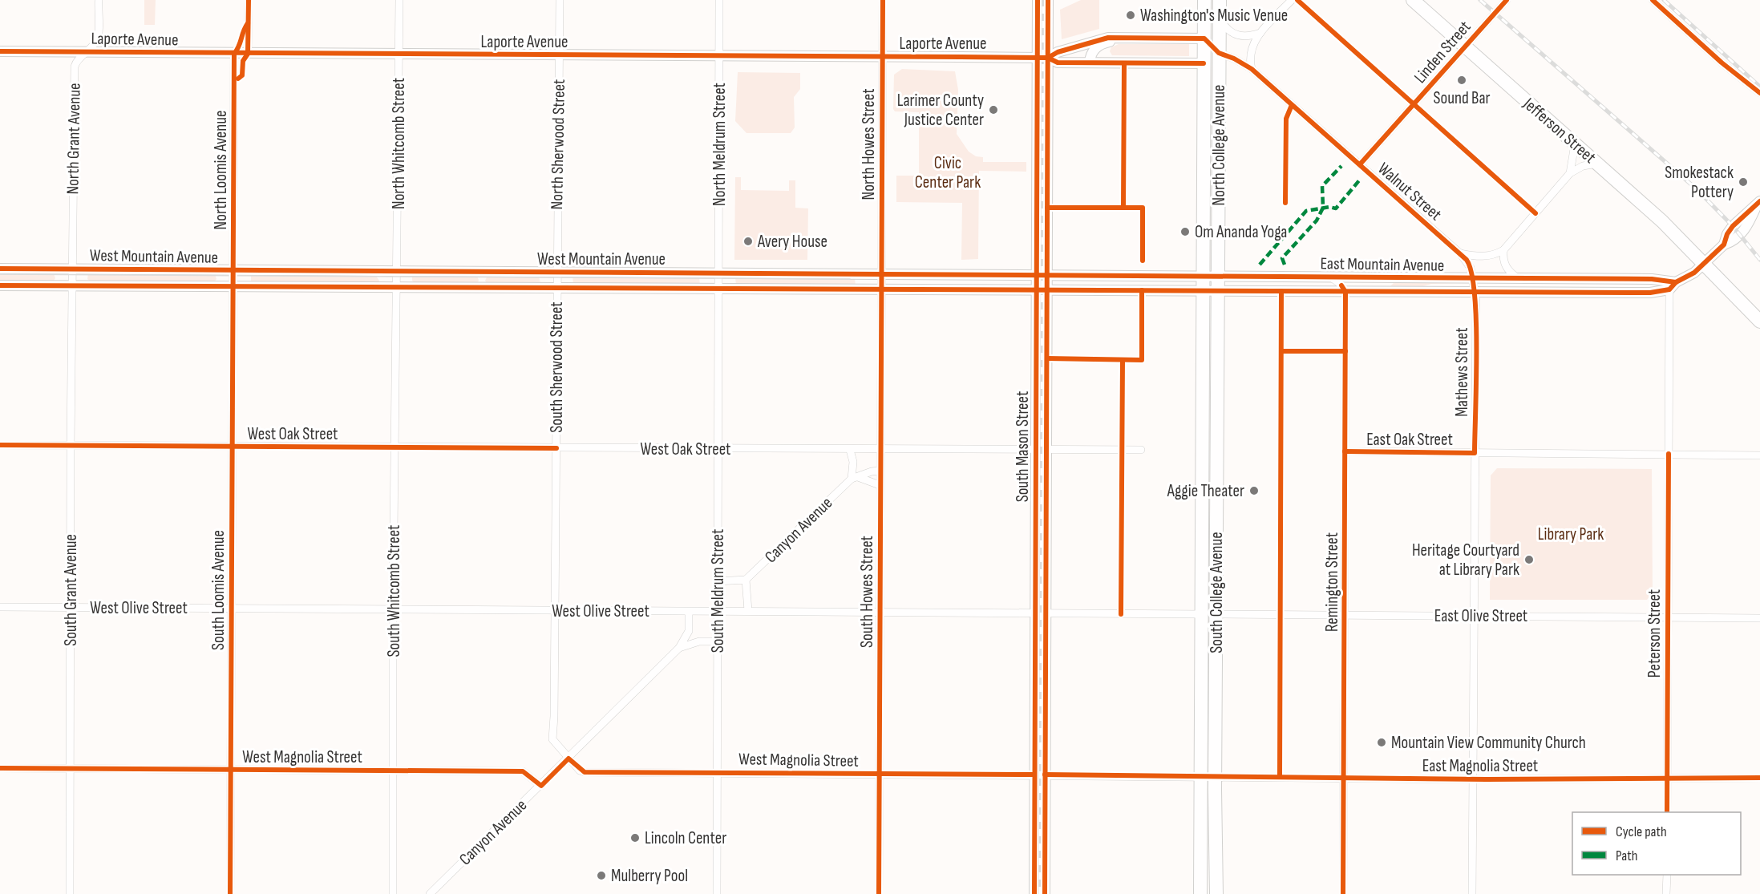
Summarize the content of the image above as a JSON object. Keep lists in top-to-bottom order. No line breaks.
{"streets":{"highway":["Jefferson Street","North College Avenue","South College Avenue"],"street":["Laporte Avenue","Linden Street","North Grant Avenue","North Whitcomb Street","North Sherwood Street","North Meldrum Street","North Howes Street","North Loomis Avenue","Walnut Street","West Mountain Avenue","East Mountain Avenue","South Sherwood Street","Mathews Street","West Oak Street","East Oak Street","South Mason Street","Canyon Avenue","Remington Street","South Grant Avenue","South Loomis Avenue","South Whitcomb Street","South Meldrum Street","South Howes Street","West Olive Street","East Olive Street","Peterson Street","West Magnolia Street","East Magnolia Street"]},"crossings":[["Laporte Avenue","North Grant Avenue"],["Laporte Avenue","North Whitcomb Street"],["Laporte Avenue","North Sherwood Street"],["Laporte Avenue","North Meldrum Street"],["Laporte Avenue","North Howes Street"],["Laporte Avenue","North College Avenue"],["Laporte Avenue","North Loomis Avenue"],["Laporte Avenue","South Mason Street"],["Linden Street","Jefferson Street"],["Linden Street","Walnut Street"],["Jefferson Street","East Mountain Avenue"],["North Grant Avenue","West Mountain Avenue"],["North Grant Avenue","South Grant Avenue"],["North Whitcomb Street","West Mountain Avenue"],["North Whitcomb Street","South Whitcomb Street"],["North Sherwood Street","West Mountain Avenue"],["North Sherwood Street","South Sherwood Street"],["North Meldrum Street","West Mountain Avenue"],["North Meldrum Street","South Meldrum Street"],["North Howes Street","West Mountain Avenue"],["North Howes Street","South Howes Street"],["North College Avenue","Walnut Street"],["North College Avenue","West Mountain Avenue"],["North College Avenue","East Mountain Avenue"],["North College Avenue","South College Avenue"],["North Loomis Avenue","West Mountain Avenue"],["North Loomis Avenue","South Loomis Avenue"],["Walnut Street","East Mountain Avenue"],["Walnut Street","Mathews Street"],["West Mountain Avenue","East Mountain Avenue"],["West Mountain Avenue","South Sherwood Street"],["West Mountain Avenue","South Mason Street"],["West Mountain Avenue","South Grant Avenue"],["West Mountain Avenue","South Loomis Avenue"],["West Mountain Avenue","South Whitcomb Street"],["West Mountain Avenue","South Meldrum Street"],["West Mountain Avenue","South Howes Street"],["West Mountain Avenue","South College Avenue"],["East Mountain Avenue","Mathews Street"],["East Mountain Avenue","Remington Street"],["East Mountain Avenue","South College Avenue"],["East Mountain Avenue","Peterson Street"],["South Sherwood Street","West Oak Street"],["South Sherwood Street","Canyon Avenue"],["South Sherwood Street","West Olive Street"],["South Sherwood Street","West Magnolia Street"],["Mathews Street","East Oak Street"],["Mathews Street","East Olive Street"],["Mathews Street","East Magnolia Street"],["West Oak Street","South Mason Street"],["West Oak Street","South Grant Avenue"],["West Oak Street","South Loomis Avenue"],["West Oak Street","South Whitcomb Street"],["West Oak Street","South Meldrum Street"],["West Oak Street","South Howes Street"],["East Oak Street","Remington Street"],["East Oak Street","Peterson Street"],["South Mason Street","West Olive Street"],["South Mason Street","West Magnolia Street"],["Canyon Avenue","South Meldrum Street"],["Canyon Avenue","South Howes Street"],["Canyon Avenue","West Olive Street"],["Canyon Avenue","West Magnolia Street"],["Remington Street","East Olive Street"],["Remington Street","East Magnolia Street"],["South Grant Avenue","West Olive Street"],["South Grant Avenue","West Magnolia Street"],["South Loomis Avenue","West Olive Street"],["South Loomis Avenue","West Magnolia Street"],["South Whitcomb Street","West Olive Street"],["South Whitcomb Street","West Magnolia Street"],["South Meldrum Street","West Olive Street"],["South Meldrum Street","West Magnolia Street"],["South Howes Street","West Olive Street"],["South Howes Street","West Magnolia Street"],["South College Avenue","West Olive Street"],["South College Avenue","East Olive Street"],["South College Avenue","West Magnolia Street"],["South College Avenue","East Magnolia Street"],["West Olive Street","East Olive Street"],["East Olive Street","Peterson Street"],["Peterson Street","East Magnolia Street"],["West Magnolia Street","East Magnolia Street"]],"parks":["Civic Center Park","Library Park"],"places":["Washington's Music Venue","Sound Bar","Larimer County Justice Center","Smokestack Pottery","Om Ananda Yoga","Avery House","Aggie Theater","Heritage Courtyard at Library Park","Mountain View Community Church","Lincoln Center","Mulberry Pool"],"legend":["Cycle path","Path"]}
